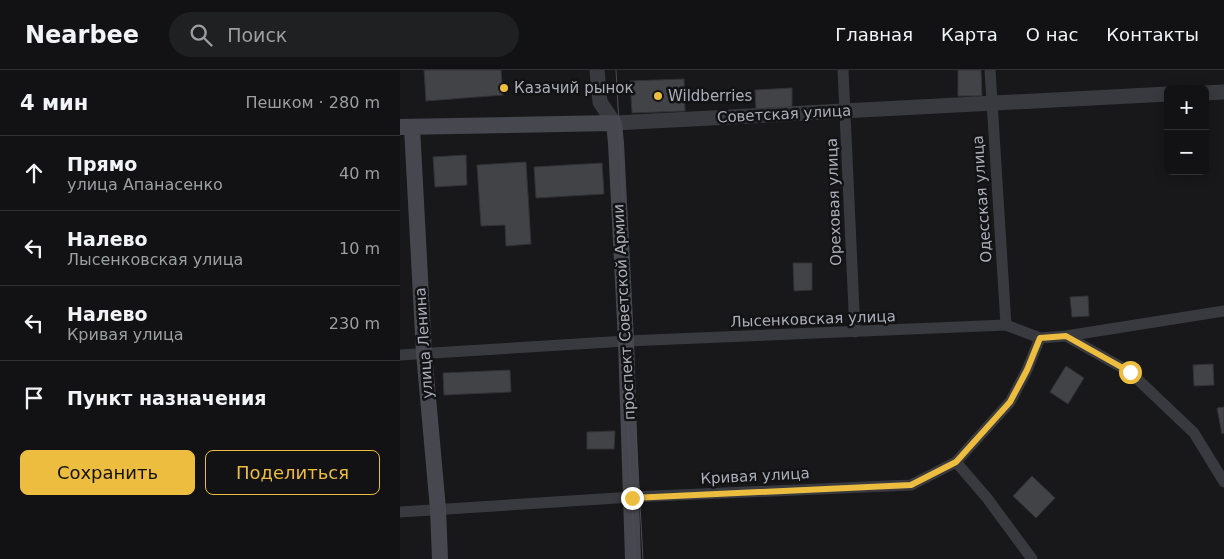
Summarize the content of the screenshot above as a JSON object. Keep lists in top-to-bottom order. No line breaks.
{"streets":{"main road":["Советская улица","проспект Советской Армии","улица Ленина"],"street":["Одесская улица","Ореховая улица","Лысенковская улица","Кривая улица"]},"crossings":[["Советская улица","Одесская улица"],["Советская улица","Ореховая улица"],["Советская улица","проспект Советской Армии"],["Советская улица","улица Ленина"],["Одесская улица","Лысенковская улица"],["Ореховая улица","Лысенковская улица"],["проспект Советской Армии","Лысенковская улица"],["проспект Советской Армии","Кривая улица"],["Лысенковская улица","улица Ленина"],["Лысенковская улица","Кривая улица"],["улица Ленина","Кривая улица"]],"places":["Казачий рынок","Wildberries"],"page":{"header":"Nearbee","search":"Поиск","nav":["Главная","Карта","О нас","Контакты"],"heading":["4 мин","Пешком · 280 m"],"map_buttons":["+","−"],"list":[["Прямо","улица Апанасенко","40 m"],["Налево","Лысенковская улица","10 m"],["Налево","Кривая улица","230 m"],"Пункт назначения"],"buttons":["Сохранить","Поделиться"]}}
